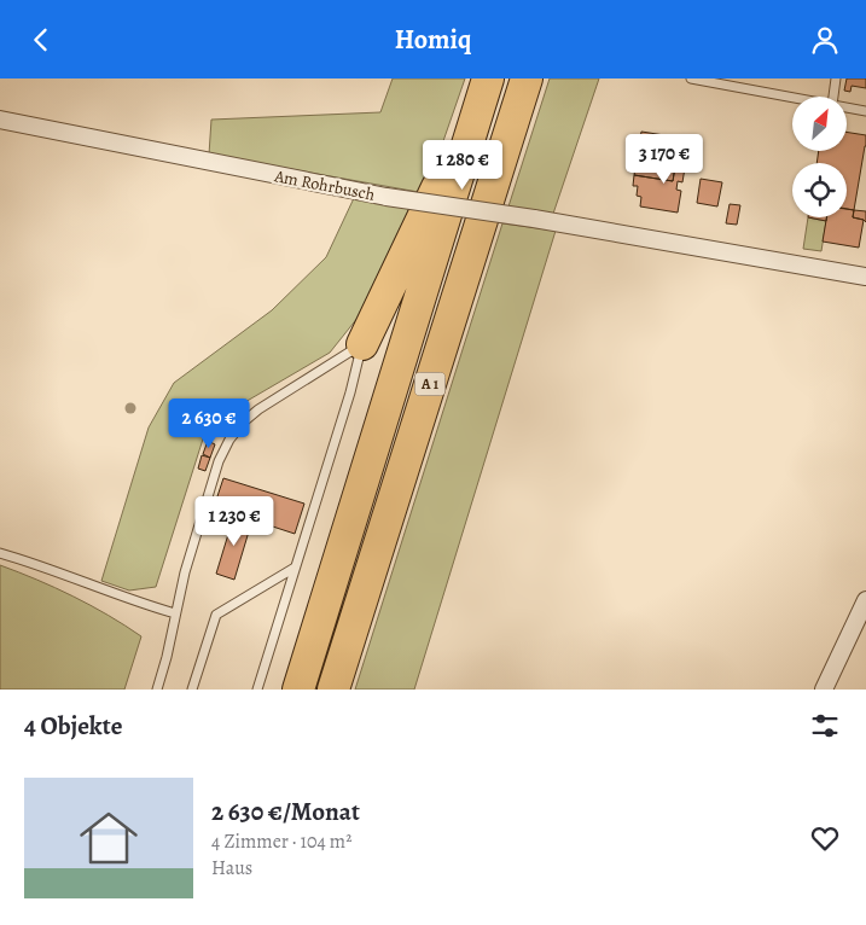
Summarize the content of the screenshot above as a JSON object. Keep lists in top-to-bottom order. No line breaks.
{"streets":{"highway":["A 1"],"street":["Am Rohrbusch"]},"north":"top right","page":{"header":"Homiq","price":["3 170 €","1 280 €","2 630 €","1 230 €"],"heading":"4 Objekte","list":[{"name":"2 630 €/Monat","note":"4 Zimmer · 104 m² · Haus"}]}}
